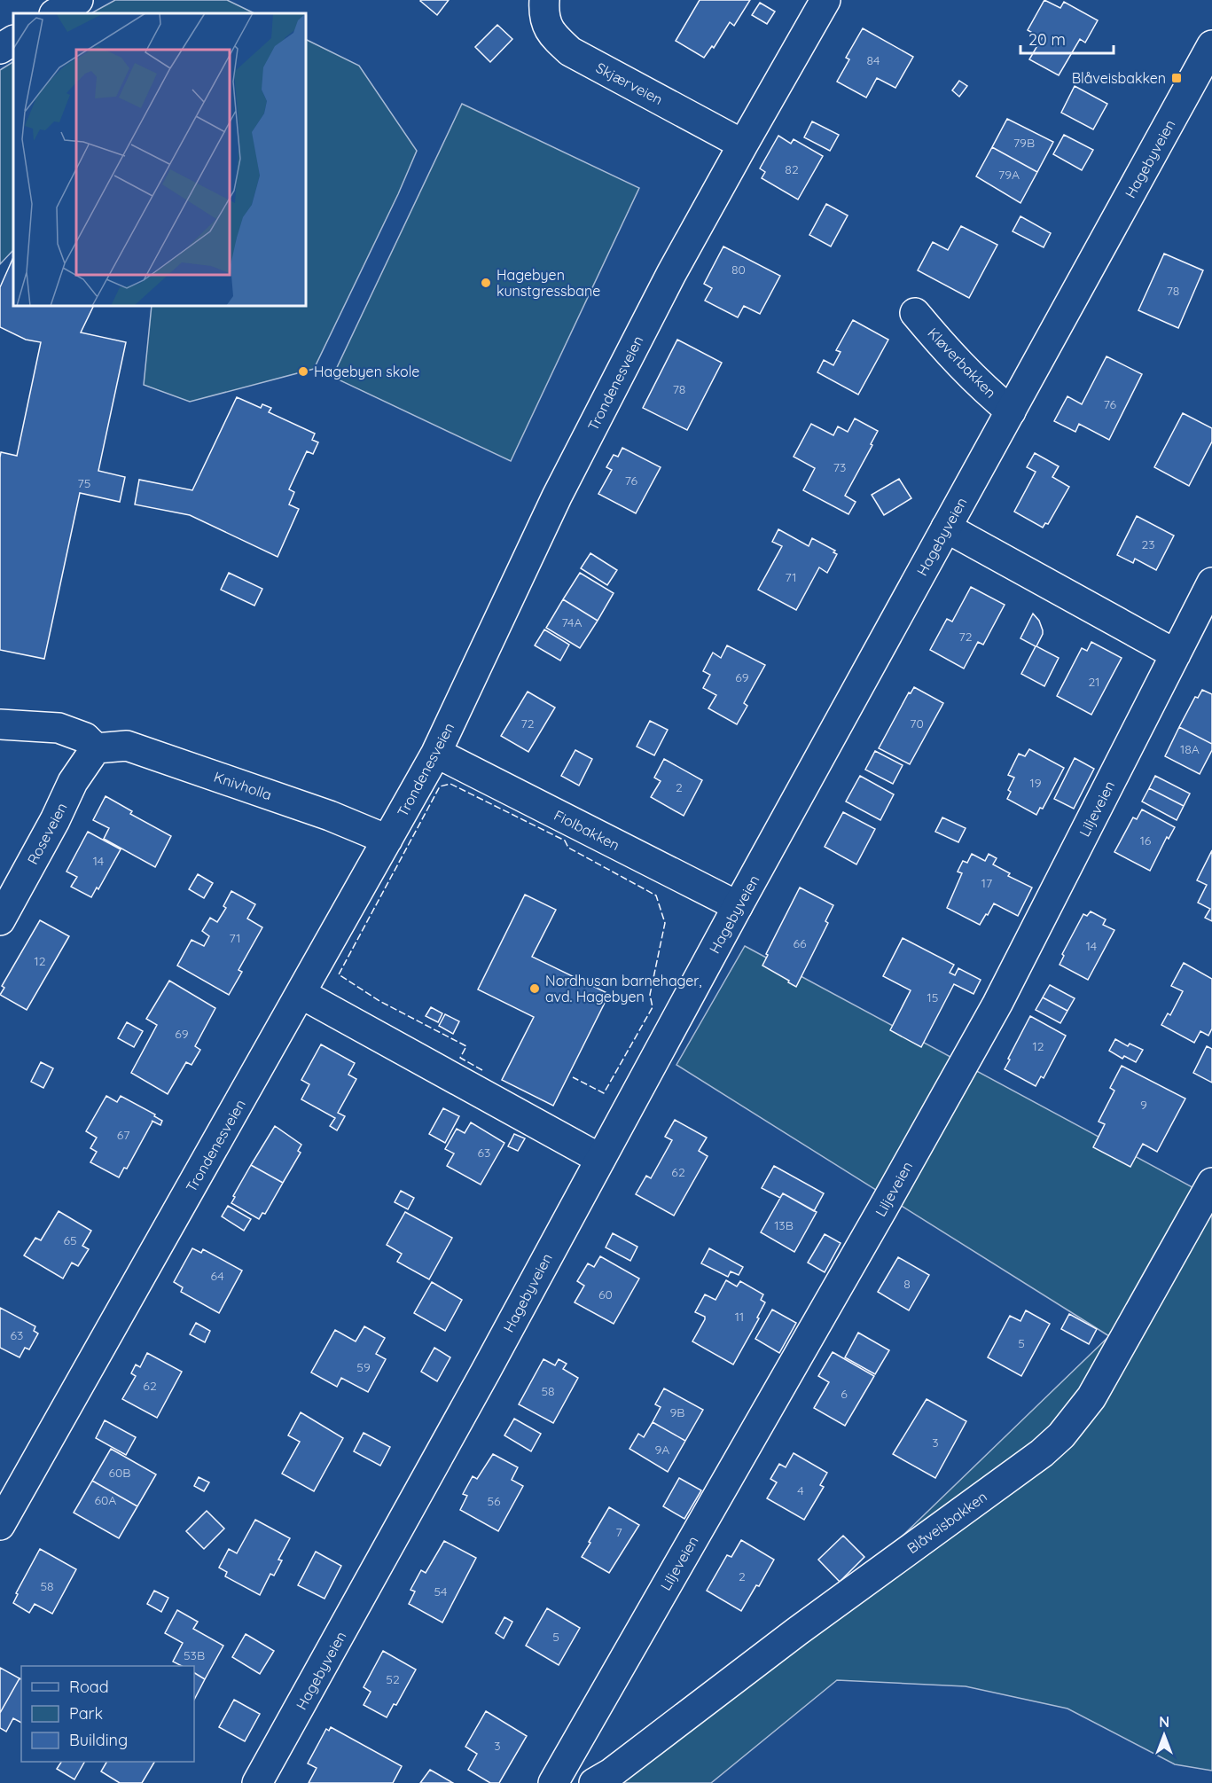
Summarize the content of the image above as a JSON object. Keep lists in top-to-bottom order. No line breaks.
{"streets":{"street":["Skjærveien","Hagebyveien","Kløverbakken","Trondenesveien","Knivholla","Liljeveien","Fiolbakken","Roseveien","Blåveisbakken"]},"crossings":[["Skjærveien","Trondenesveien"],["Hagebyveien","Kløverbakken"],["Hagebyveien","Fiolbakken"],["Trondenesveien","Knivholla"],["Trondenesveien","Fiolbakken"],["Knivholla","Roseveien"]],"places":{"transit":["Blåveisbakken"],"other":["Hagebyen kunstgressbane","Hagebyen skole","Nordhusan barnehager, avd. Hagebyen"]},"house_numbers":["84","79B","82","79A","80","78","78","76","73","76","75","23","71","74A","72","69","21","72","70","18A","19","2","16","14","17","71","66","14","12","15","69","12","9","67","63","62","13B","65","64","8","60","11","63","5","59","62","58","6","9B","3","9A","60B","4","60A","56","7","2","58","54","5","53B","52","3"],"legend":["Road","Park","Building"],"scale_bar":"20 m","north":"top"}
